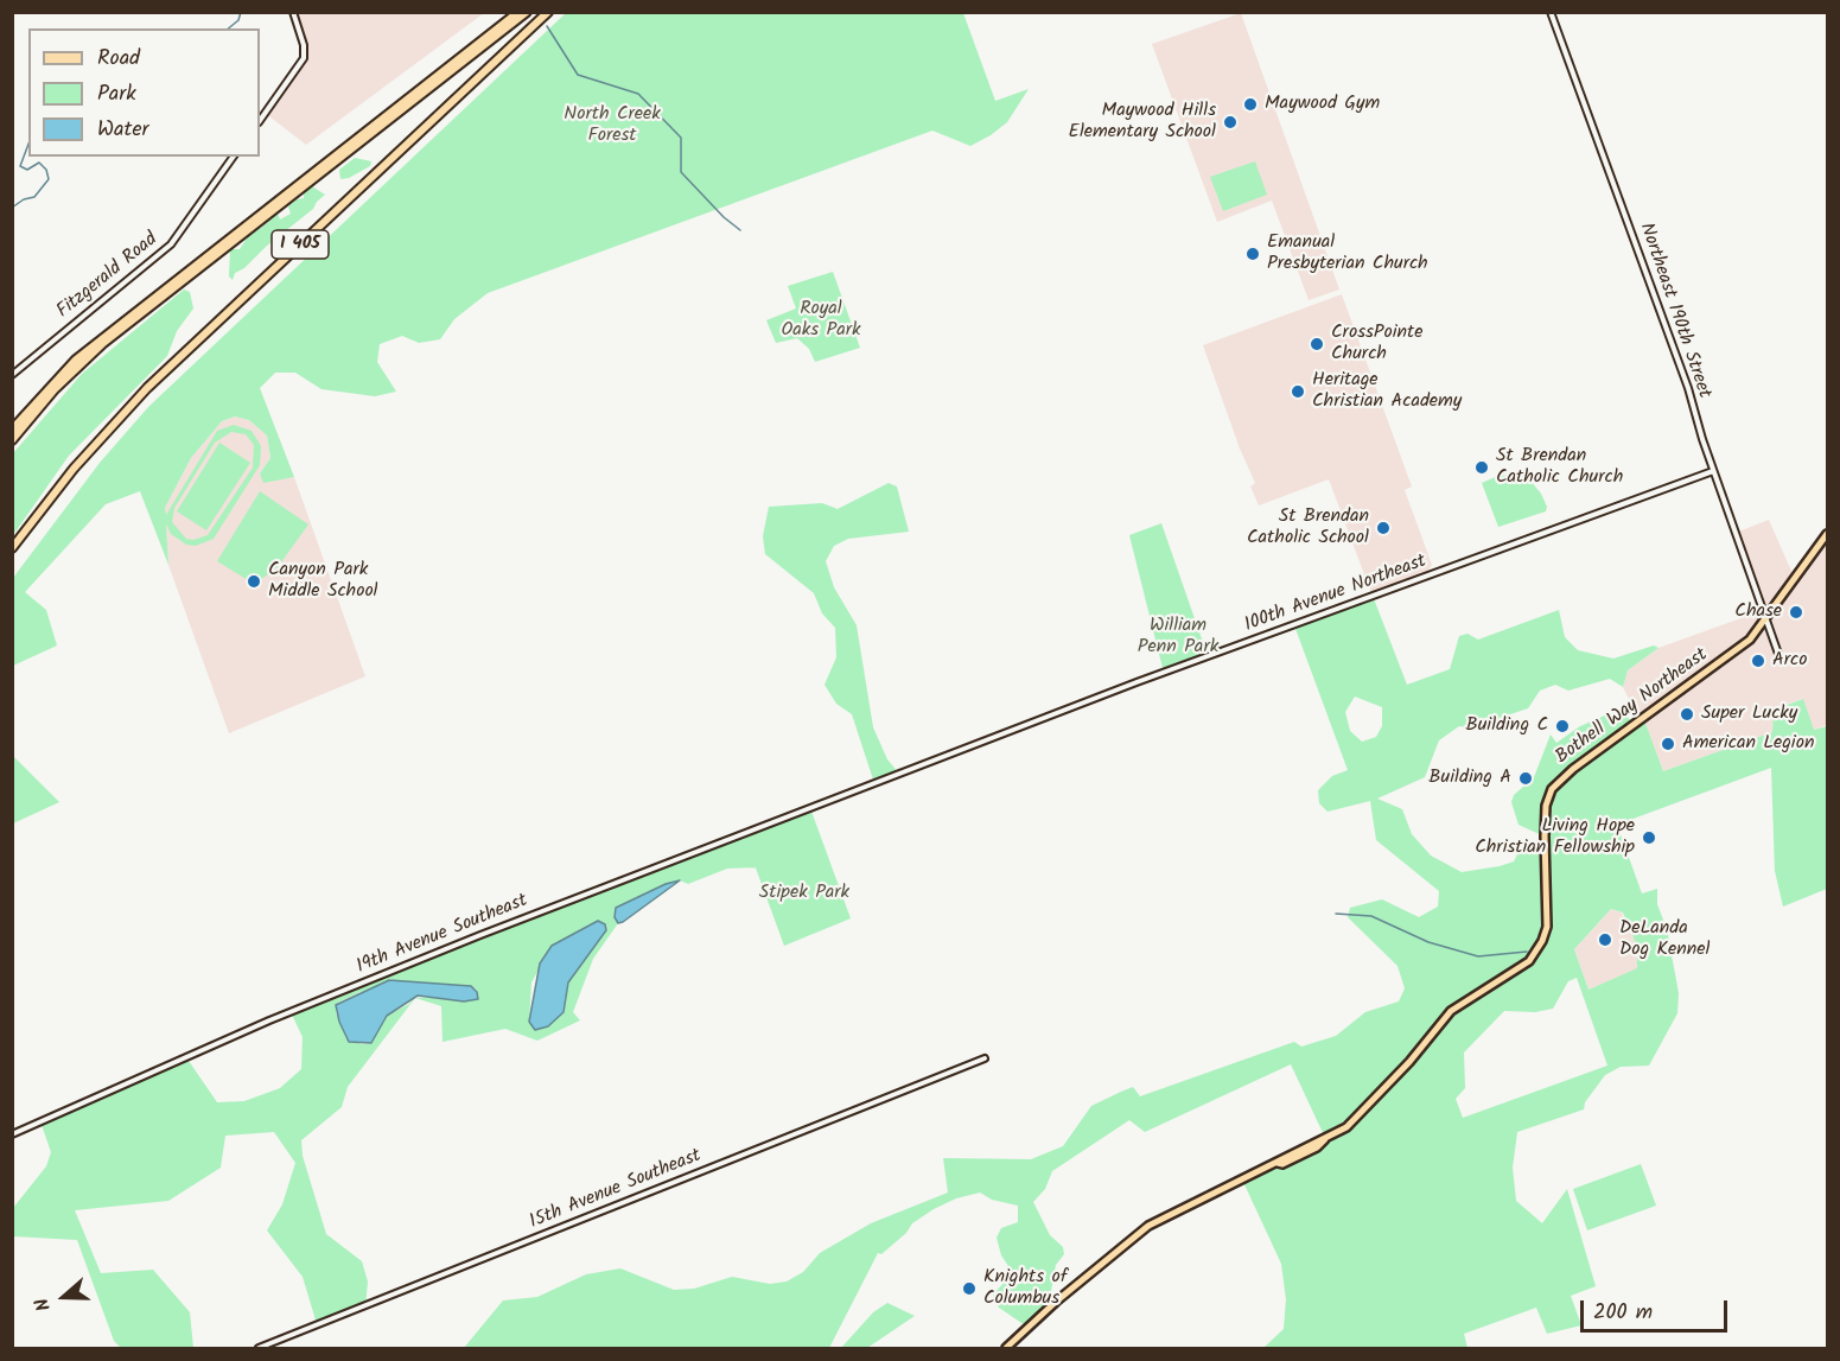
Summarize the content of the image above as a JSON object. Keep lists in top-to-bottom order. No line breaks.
{"streets":{"highway":["I 405"],"main road":["Bothell Way Northeast"],"street":["Fitzgerald Road","Northeast 190th Street","100th Avenue Northeast","19th Avenue Southeast","15th Avenue Southeast"]},"crossings":[["Northeast 190th Street","100th Avenue Northeast"],["Northeast 190th Street","Bothell Way Northeast"],["100th Avenue Northeast","19th Avenue Southeast"]],"parks":["North Creek Forest","Royal Oaks Park","William Penn Park","Stipek Park"],"places":["Maywood Gym","Maywood Hills Elementary School","Emanual Presbyterian Church","CrossPointe Church","Heritage Christian Academy","St Brendan Catholic Church","St Brendan Catholic School","Canyon Park Middle School","Chase","Arco","Super Lucky","Building C","American Legion","Building A","Living Hope Christian Fellowship","DeLanda Dog Kennel","Knights of Columbus"],"legend":["Road","Park","Water"],"scale_bar":"200 m","north":"left"}
